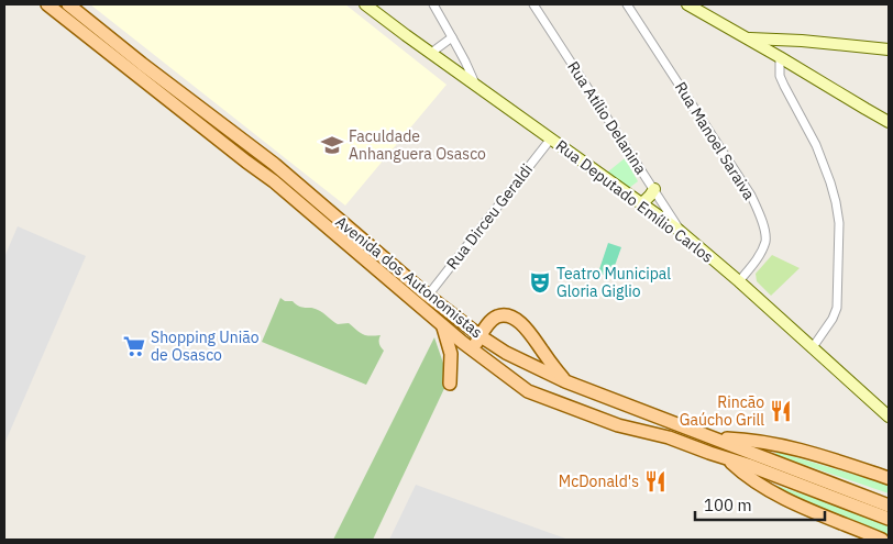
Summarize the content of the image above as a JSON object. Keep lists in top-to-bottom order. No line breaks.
{"streets":{"main road":["Avenida dos Autonomistas"],"street":["Rua Atílio Delanina","Rua Manoel Saraiva","Rua Deputado Emílio Carlos","Rua Dirceu Geraldi"]},"crossings":[["Rua Atílio Delanina","Rua Deputado Emílio Carlos"],["Rua Manoel Saraiva","Rua Deputado Emílio Carlos"],["Rua Deputado Emílio Carlos","Rua Dirceu Geraldi"],["Rua Dirceu Geraldi","Avenida dos Autonomistas"]],"places":{"school or university":["Faculdade Anhanguera Osasco"],"theatre":["Teatro Municipal Gloria Giglio"],"supermarket":["Shopping União de Osasco"],"restaurant":["Rincão Gaúcho Grill","McDonald's"]},"scale_bar":"100 m"}
